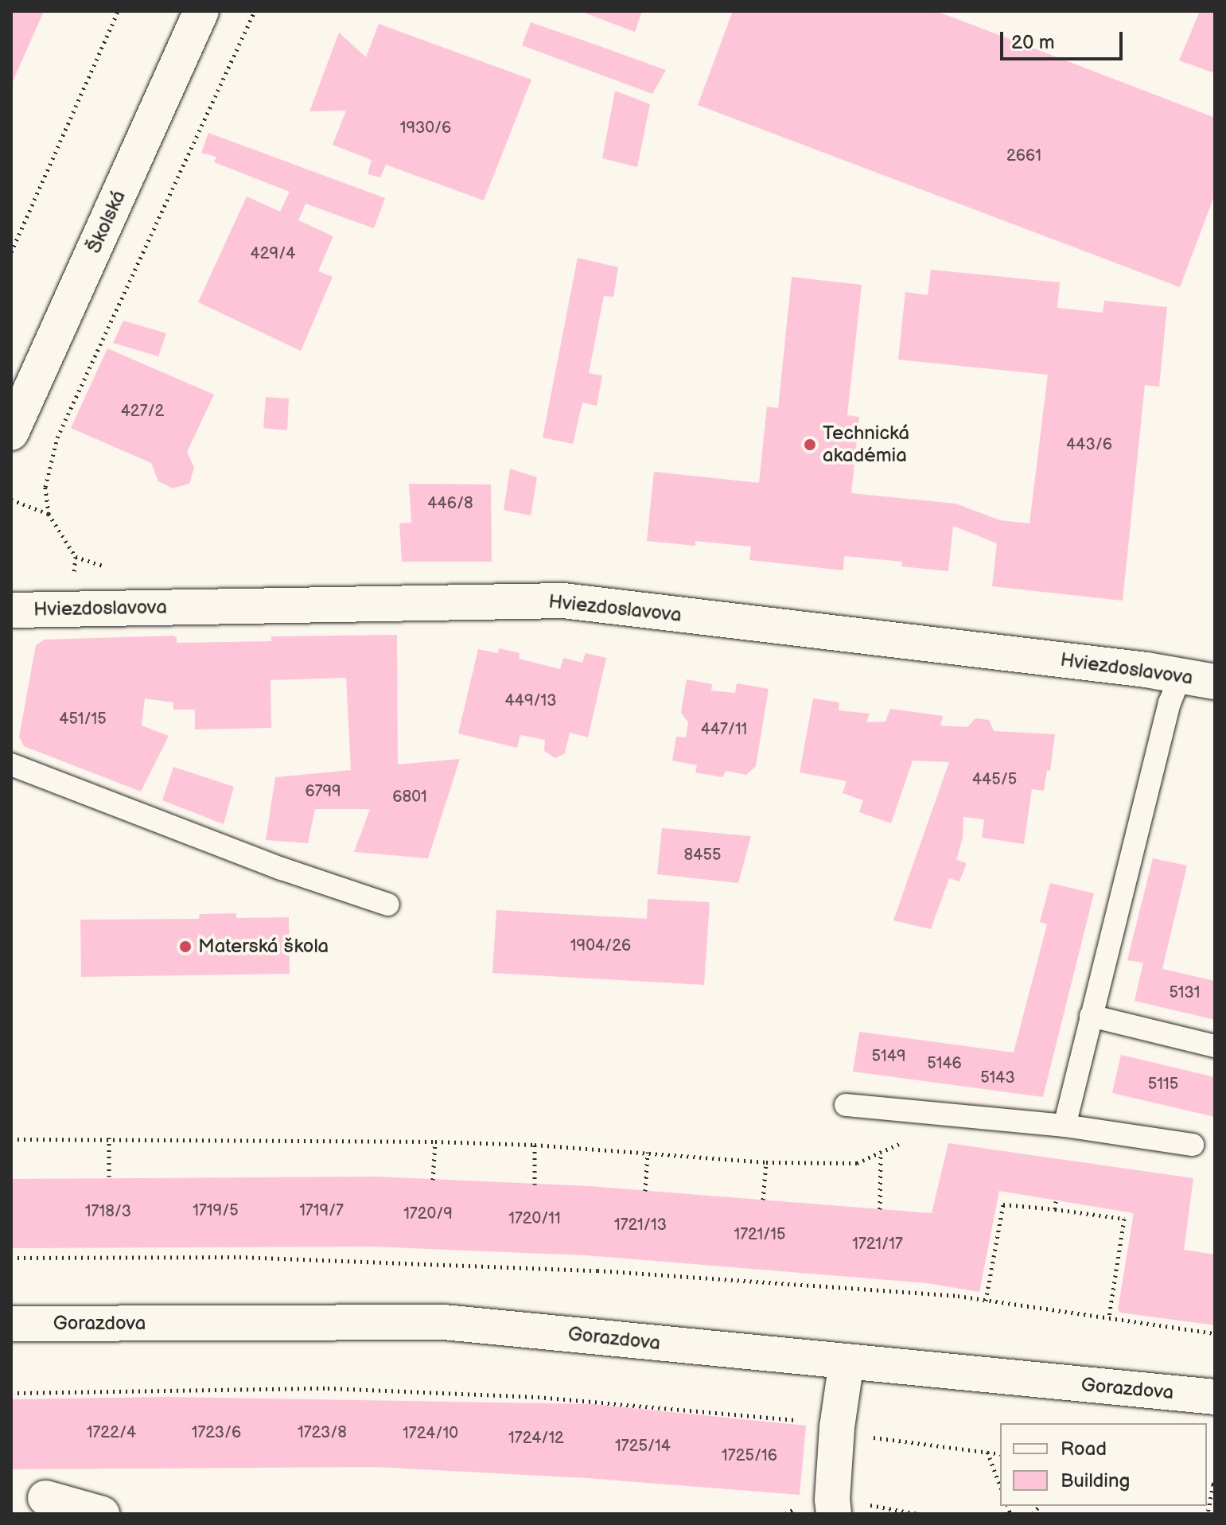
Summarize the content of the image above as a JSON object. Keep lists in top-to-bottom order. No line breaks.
{"streets":{"street":["Školská","Hviezdoslavova","Gorazdova"]},"places":["Technická akadémia","Materská škola"],"house_numbers":["1930/6","2661","429/4","427/2","443/6","446/8","449/13","451/15","447/11","445/5","6799","6801","8455","1904/26","5131","5149","5146","5143","5115","1719/5","1719/7","1718/3","1720/9","1720/11","1721/13","1721/15","1721/17","1722/4","1723/6","1723/8","1724/10","1724/12","1725/14","1725/16"],"legend":["Road","Building"],"scale_bar":"20 m"}
